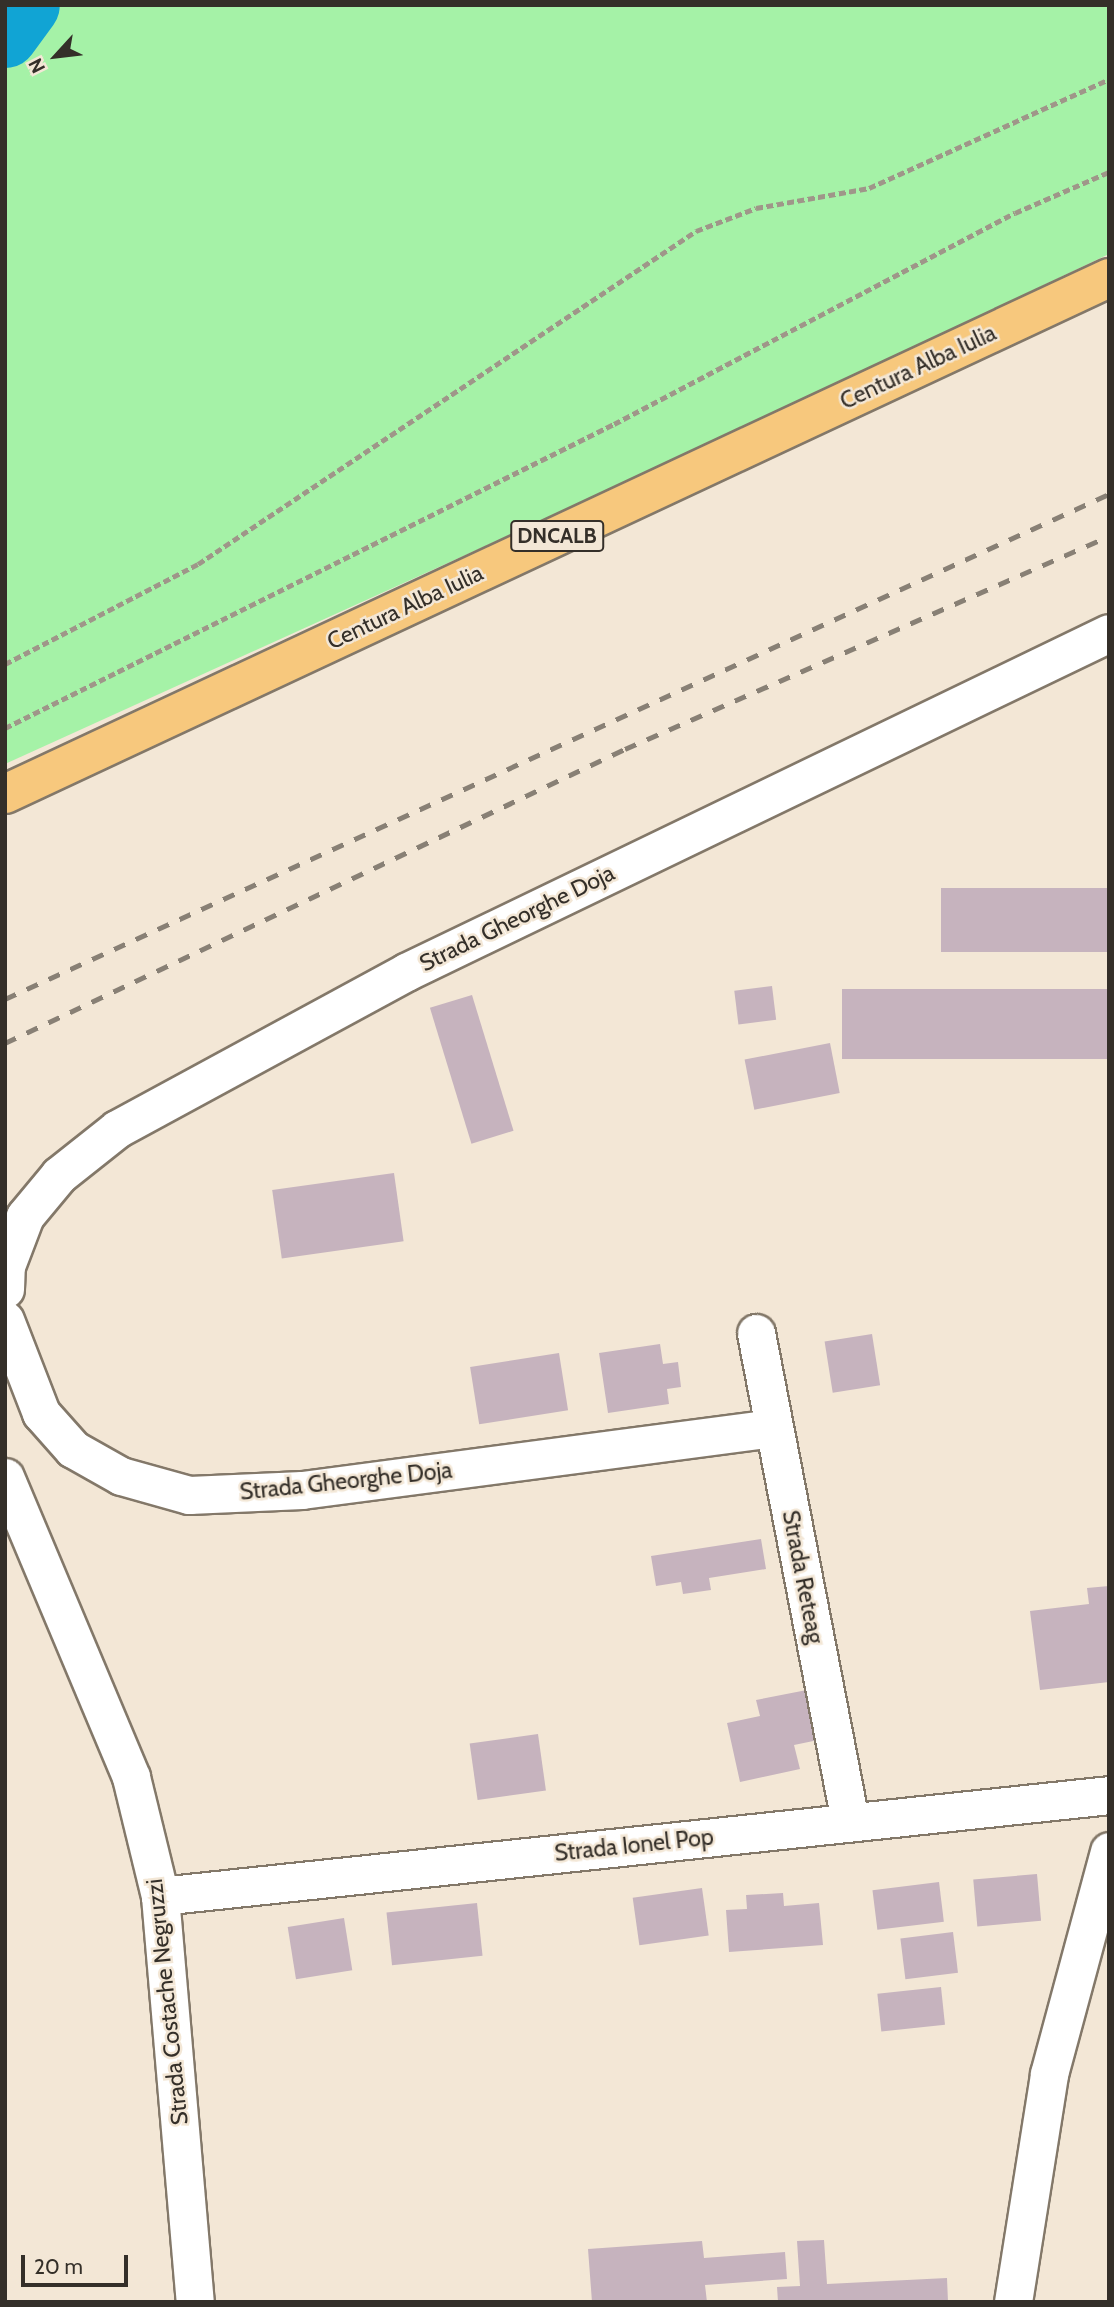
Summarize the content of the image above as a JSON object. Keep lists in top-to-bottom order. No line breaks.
{"streets":{"main road":["Centura Alba Iulia","DNCALB"],"street":["Strada Gheorghe Doja","Strada Reteag","Strada Ionel Pop","Strada Costache Negruzzi"]},"crossings":[["Strada Gheorghe Doja","Strada Reteag"],["Strada Reteag","Strada Ionel Pop"],["Strada Ionel Pop","Strada Costache Negruzzi"]],"scale_bar":"20 m","north":"bottom left"}
